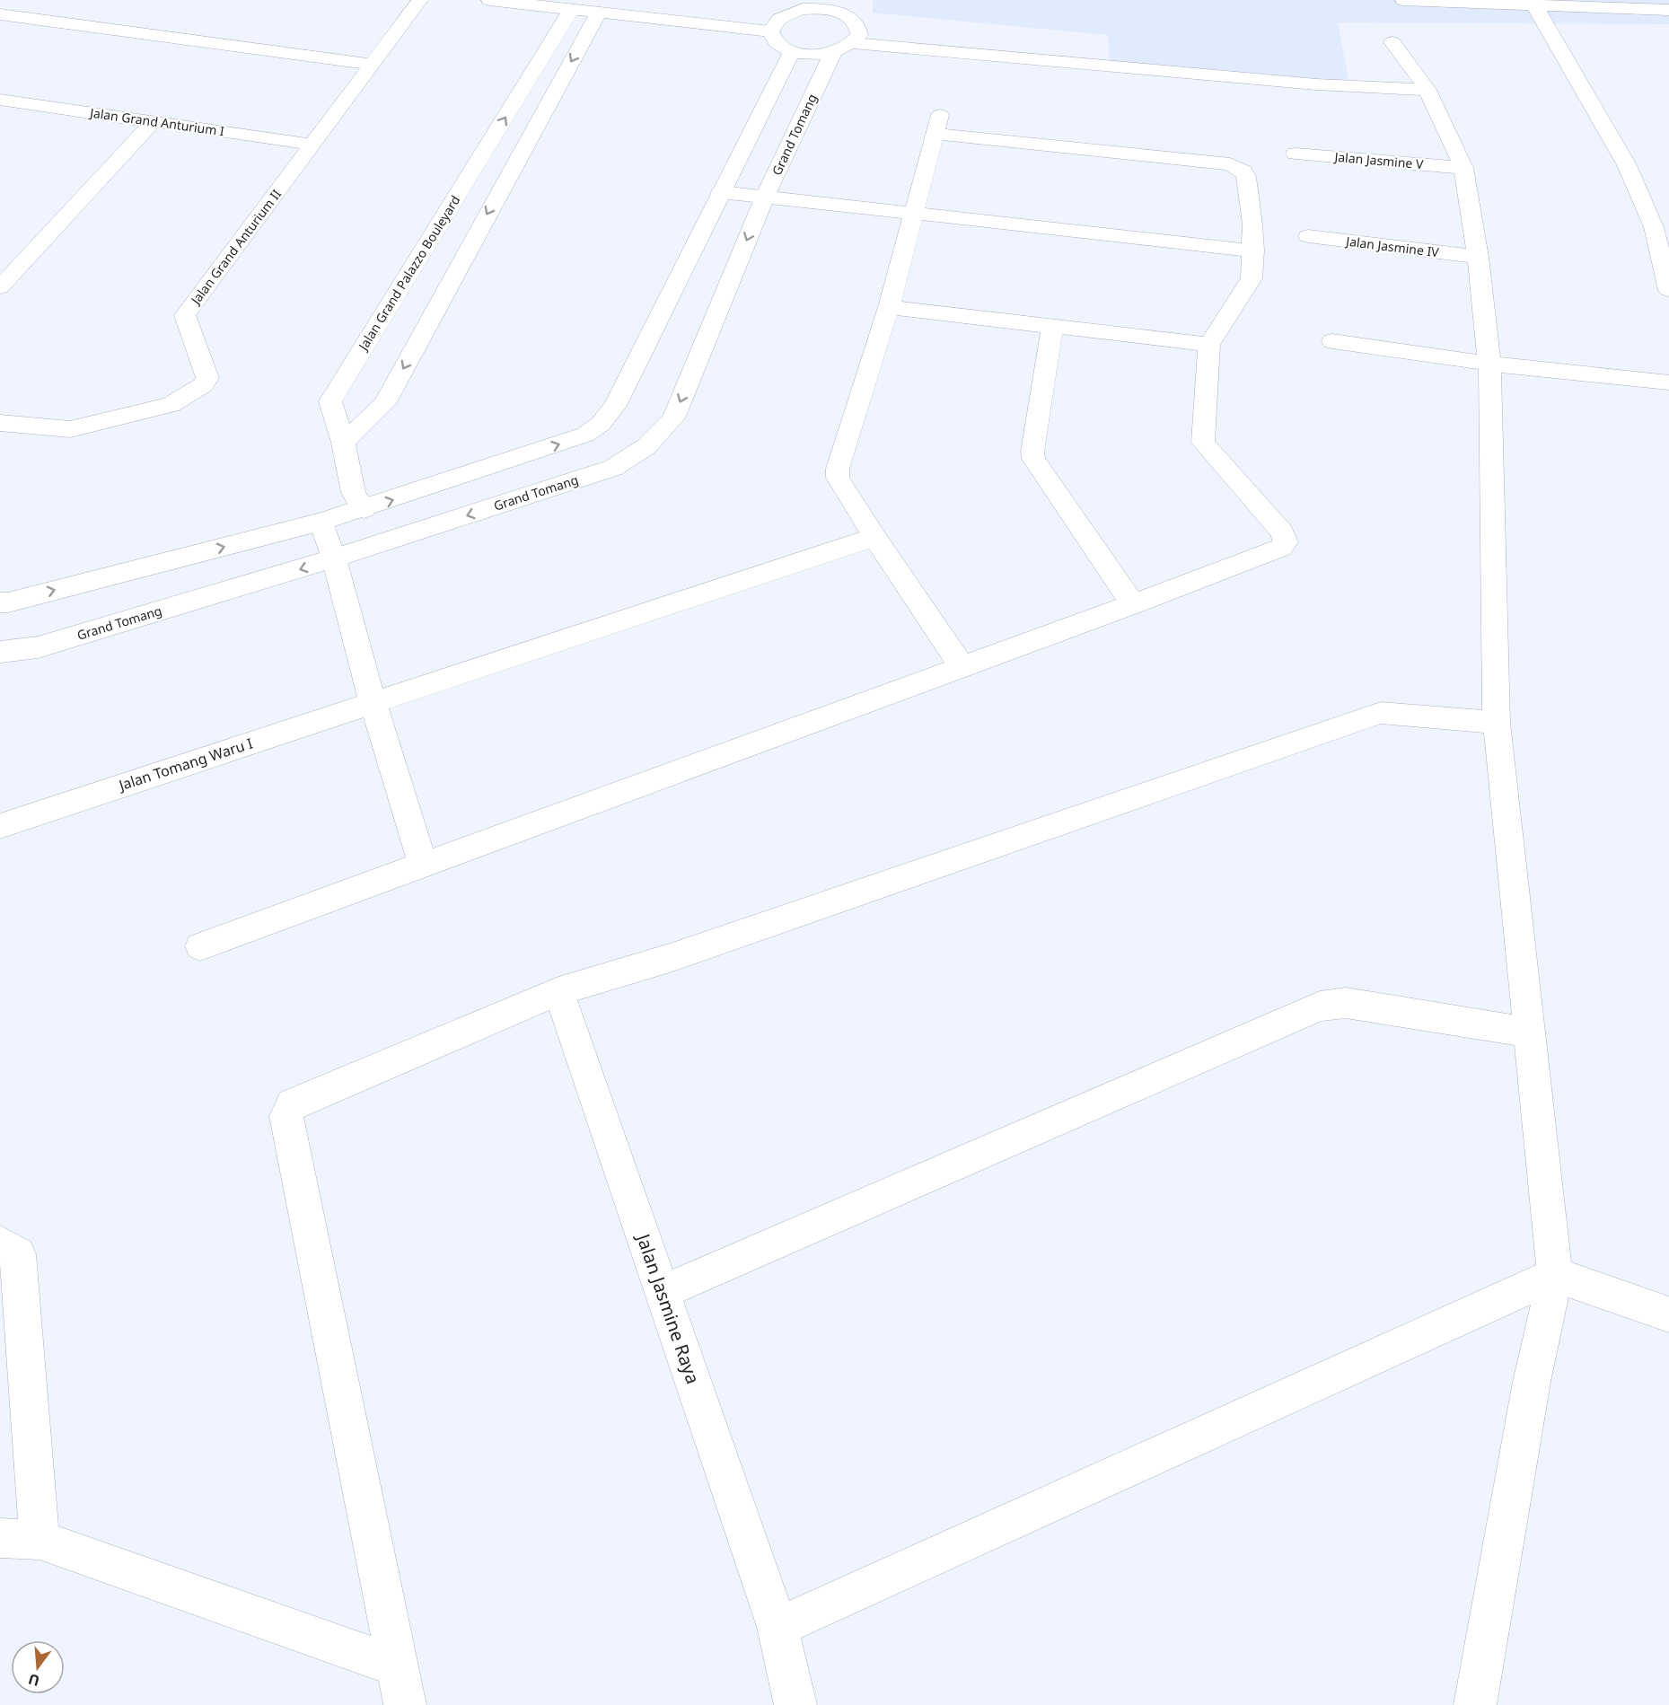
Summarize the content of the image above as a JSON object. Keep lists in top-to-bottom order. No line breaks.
{"streets":{"street":["Jalan Grand Anturium I","Grand Tomang","Jalan Jasmine V","Jalan Grand Anturium II","Jalan Jasmine IV","Jalan Grand Palazzo Bouleyard","Jalan Tomang Waru I","Jalan Jasmine Raya"]},"crossings":[["Jalan Grand Anturium I","Jalan Grand Anturium II"]],"north":"bottom"}
